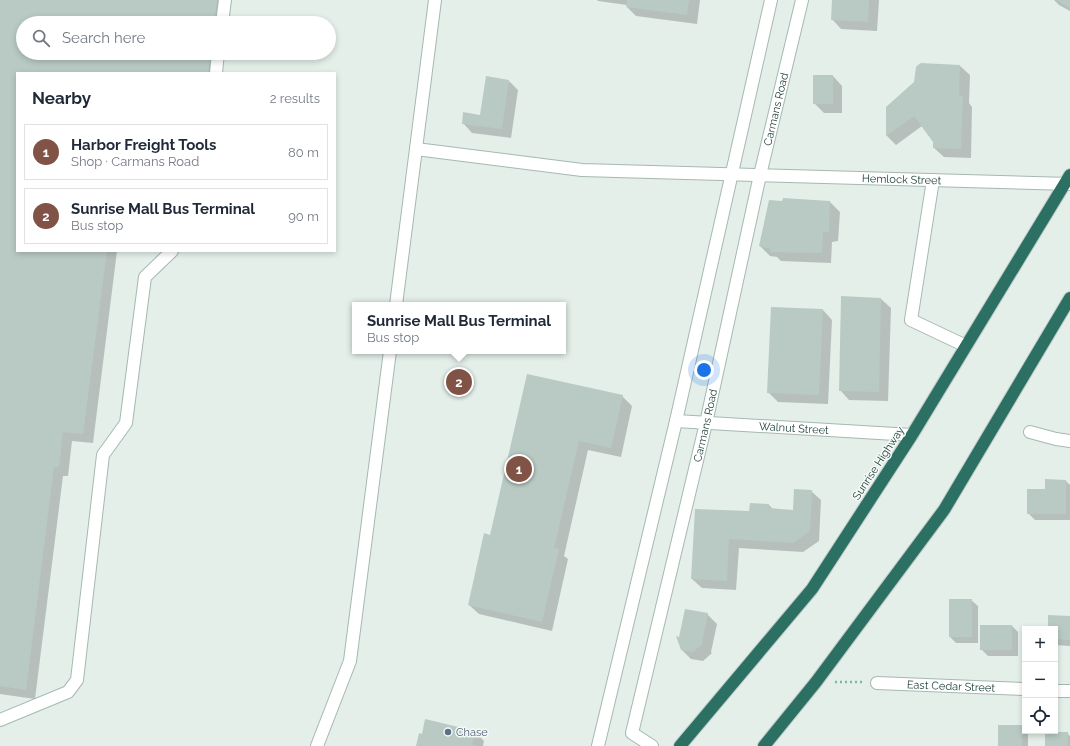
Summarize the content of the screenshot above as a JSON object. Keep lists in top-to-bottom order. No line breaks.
{"streets":{"highway":["Sunrise Highway"],"street":["Carmans Road","Hemlock Street","Walnut Street","East Cedar Street"]},"crossings":[["Carmans Road","Hemlock Street"],["Carmans Road","Walnut Street"],["Hemlock Street","Sunrise Highway"],["Walnut Street","Sunrise Highway"]],"places":["Chase"],"page":{"search":"Search here","heading":["Nearby","2 results"],"list":[{"mark":"1","name":"Harbor Freight Tools","note":"Shop · Carmans Road","value":"80 m"},{"mark":"2","name":"Sunrise Mall Bus Terminal","note":"Bus stop","value":"90 m"}],"popup":["Sunrise Mall Bus Terminal","Bus stop"],"pins":["2","1"],"map_buttons":["+","−"]}}
